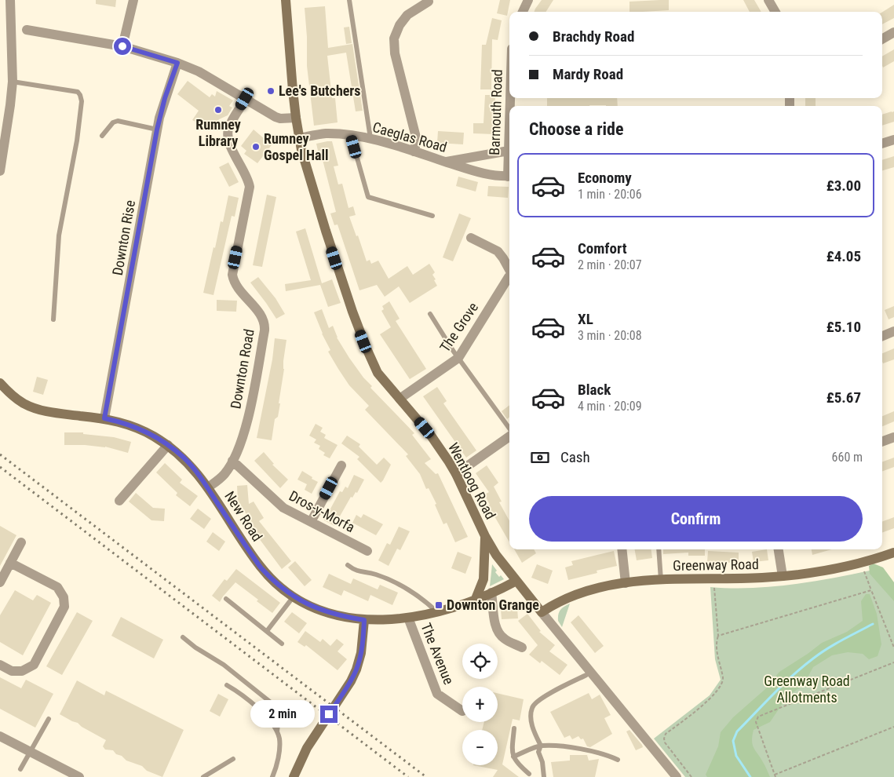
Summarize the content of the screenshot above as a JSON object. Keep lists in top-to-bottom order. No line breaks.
{"streets":{"street":["Barmouth Road","Caeglas Road","Downton Rise","The Grove","Downton Road","Wentloog Road","Dros-y-Morfa","New Road","Greenway Road","The Avenue"]},"crossings":[["Caeglas Road","Wentloog Road"],["Downton Rise","New Road"],["The Grove","Wentloog Road"],["Downton Road","Dros-y-Morfa"],["Downton Road","New Road"],["Wentloog Road","New Road"],["Wentloog Road","Greenway Road"],["New Road","The Avenue"]],"parks":["Greenway Road Allotments"],"places":{"other":["Lee's Butchers","Rumney Library","Rumney Gospel Hall"],"transit":["Downton Grange"]},"page":{"banner":["Brachdy Road","Mardy Road"],"heading":"Choose a ride","list":[{"name":"Economy","note":"1 min · 20:06","value":"£3.00"},{"name":"Comfort","note":"2 min · 20:07","value":"£4.05"},{"name":"XL","note":"3 min · 20:08","value":"£5.10"},{"name":"Black","note":"4 min · 20:09","value":"£5.67"}],"pay":["Cash","660 m"],"buttons":"Confirm","map_buttons":["+","−"],"bubble":"2 min"}}
